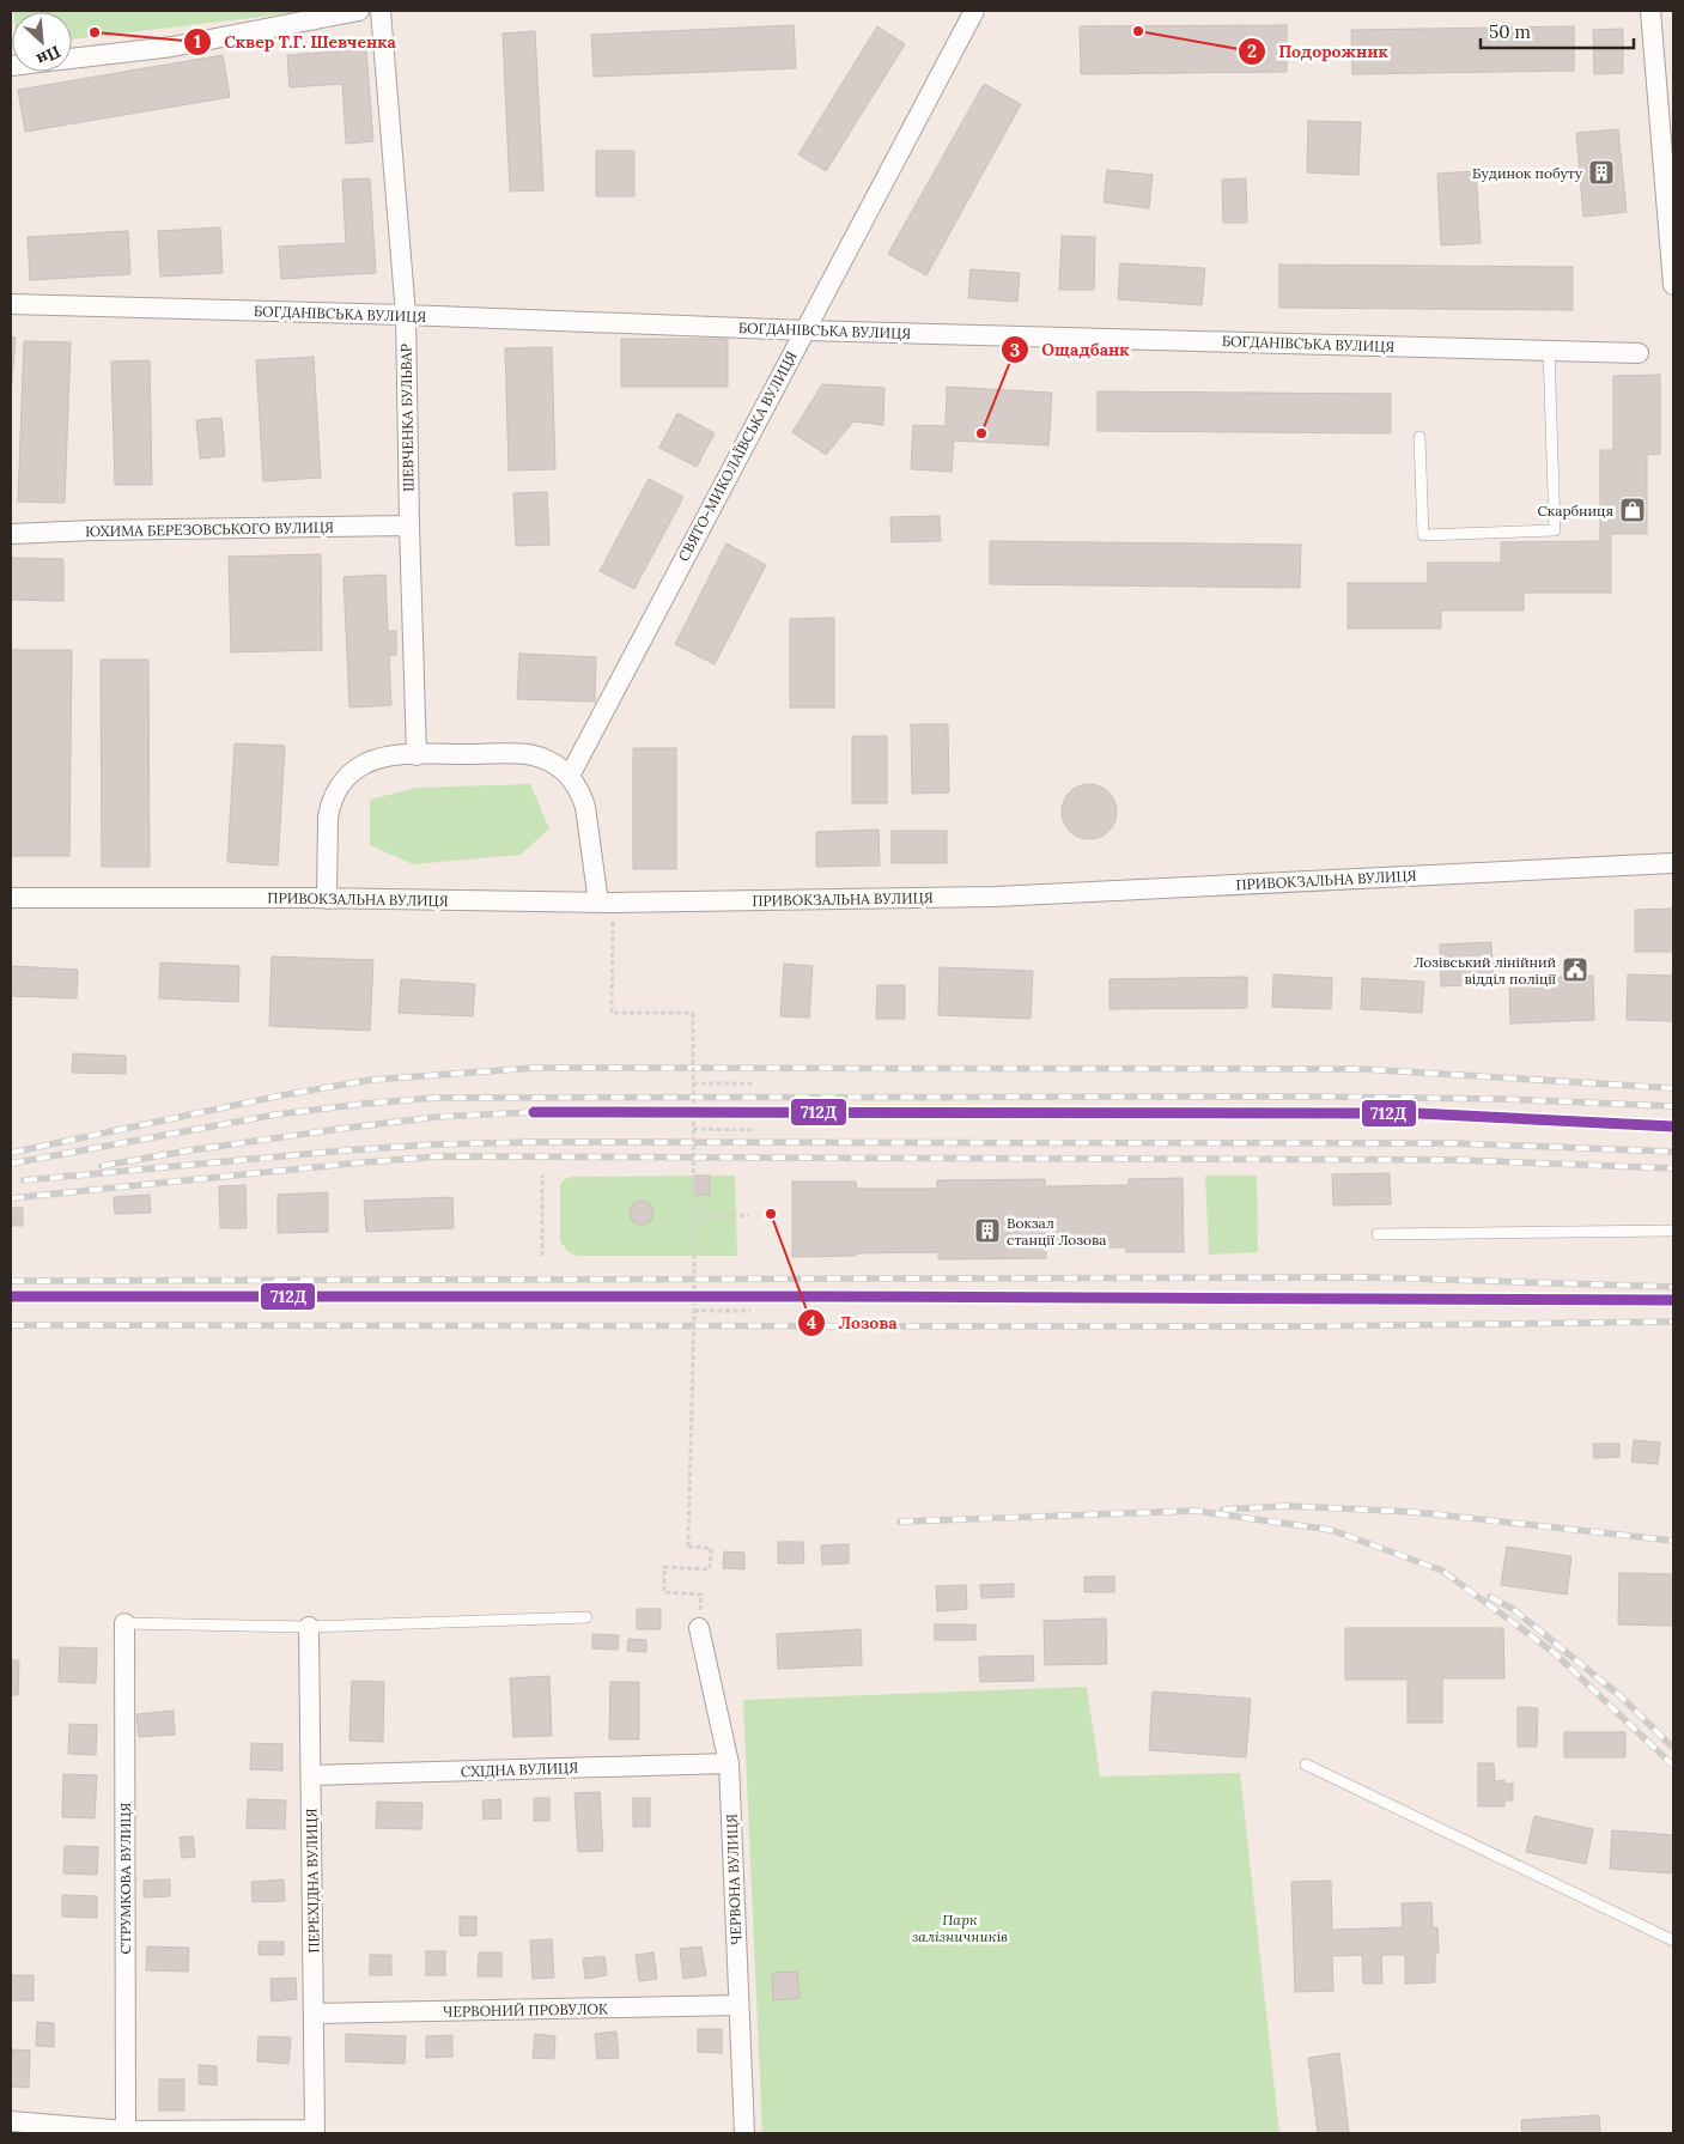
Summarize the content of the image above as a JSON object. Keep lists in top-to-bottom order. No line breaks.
{"streets":{"street":["БОГДАНІВСЬКА ВУЛИЦЯ","ШЕВЧЕНКА БУЛЬВАР","СВЯТО-МИКОЛАЇВСЬКА ВУЛИЦЯ","ЮХИМА БЕРЕЗОВСЬКОГО ВУЛИЦЯ","ПРИВОКЗАЛЬНА ВУЛИЦЯ","СХІДНА ВУЛИЦЯ","СТРУМКОВА ВУЛИЦЯ","ЧЕРВОНА ВУЛИЦЯ","ПЕРЕХІДНА ВУЛИЦЯ","ЧЕРВОНИЙ ПРОВУЛОК"]},"crossings":[["БОГДАНІВСЬКА ВУЛИЦЯ","ШЕВЧЕНКА БУЛЬВАР"],["БОГДАНІВСЬКА ВУЛИЦЯ","СВЯТО-МИКОЛАЇВСЬКА ВУЛИЦЯ"],["ШЕВЧЕНКА БУЛЬВАР","ЮХИМА БЕРЕЗОВСЬКОГО ВУЛИЦЯ"],["СХІДНА ВУЛИЦЯ","ЧЕРВОНА ВУЛИЦЯ"],["СХІДНА ВУЛИЦЯ","ПЕРЕХІДНА ВУЛИЦЯ"],["ЧЕРВОНА ВУЛИЦЯ","ЧЕРВОНИЙ ПРОВУЛОК"],["ПЕРЕХІДНА ВУЛИЦЯ","ЧЕРВОНИЙ ПРОВУЛОК"]],"parks":["Парк залізничників"],"places":{"other":["Подорожник","Сквер Т.Г. Шевченка","Ощадбанк","Лозова"],"building":["Будинок побуту","Вокзал станції Лозова"],"shop":["Скарбниця"],"public building":["Лозівський лінійний відділ поліції"]},"lines":["transit line 712Д"],"scale_bar":"50 m","north":"bottom right"}
